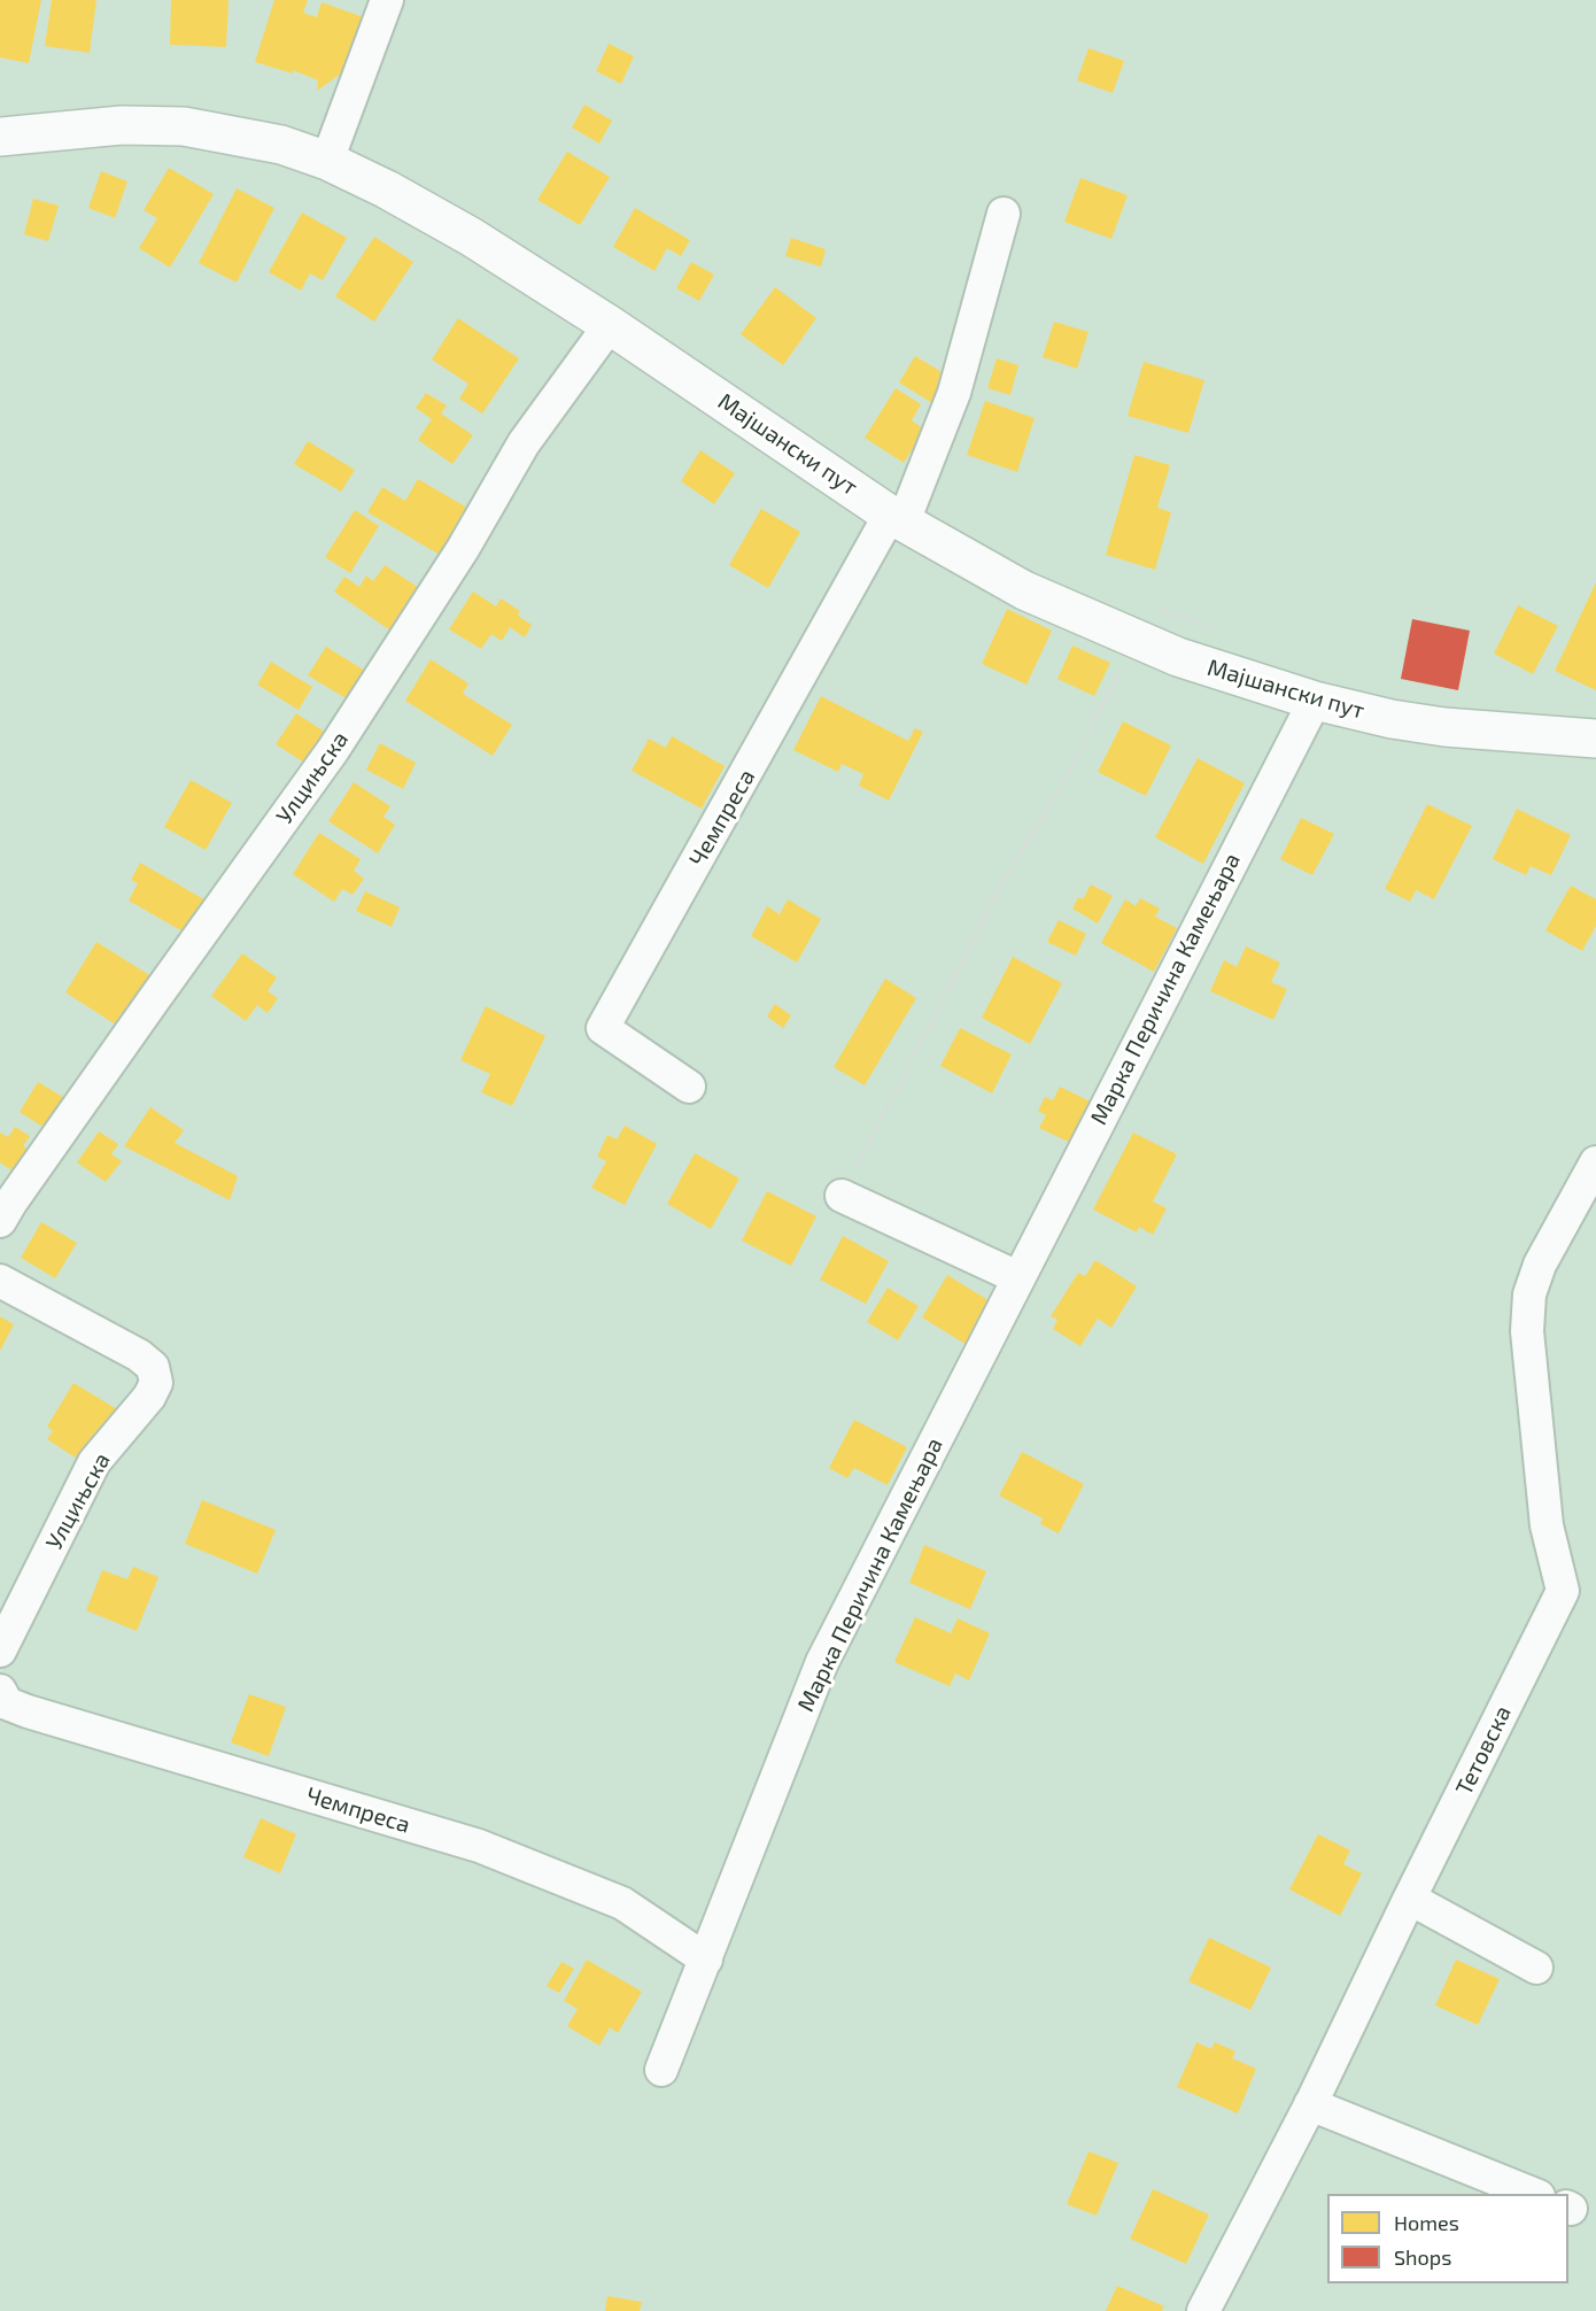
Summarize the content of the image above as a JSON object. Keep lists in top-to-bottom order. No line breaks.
{"streets":{"street":["Мајшански пут","Улцињска","Чемпреса","Марка Перичина Камењара","Тетовска"]},"crossings":[["Мајшански пут","Улцињска"],["Мајшански пут","Чемпреса"],["Мајшански пут","Марка Перичина Камењара"],["Чемпреса","Марка Перичина Камењара"]],"legend":["Homes","Shops"]}
